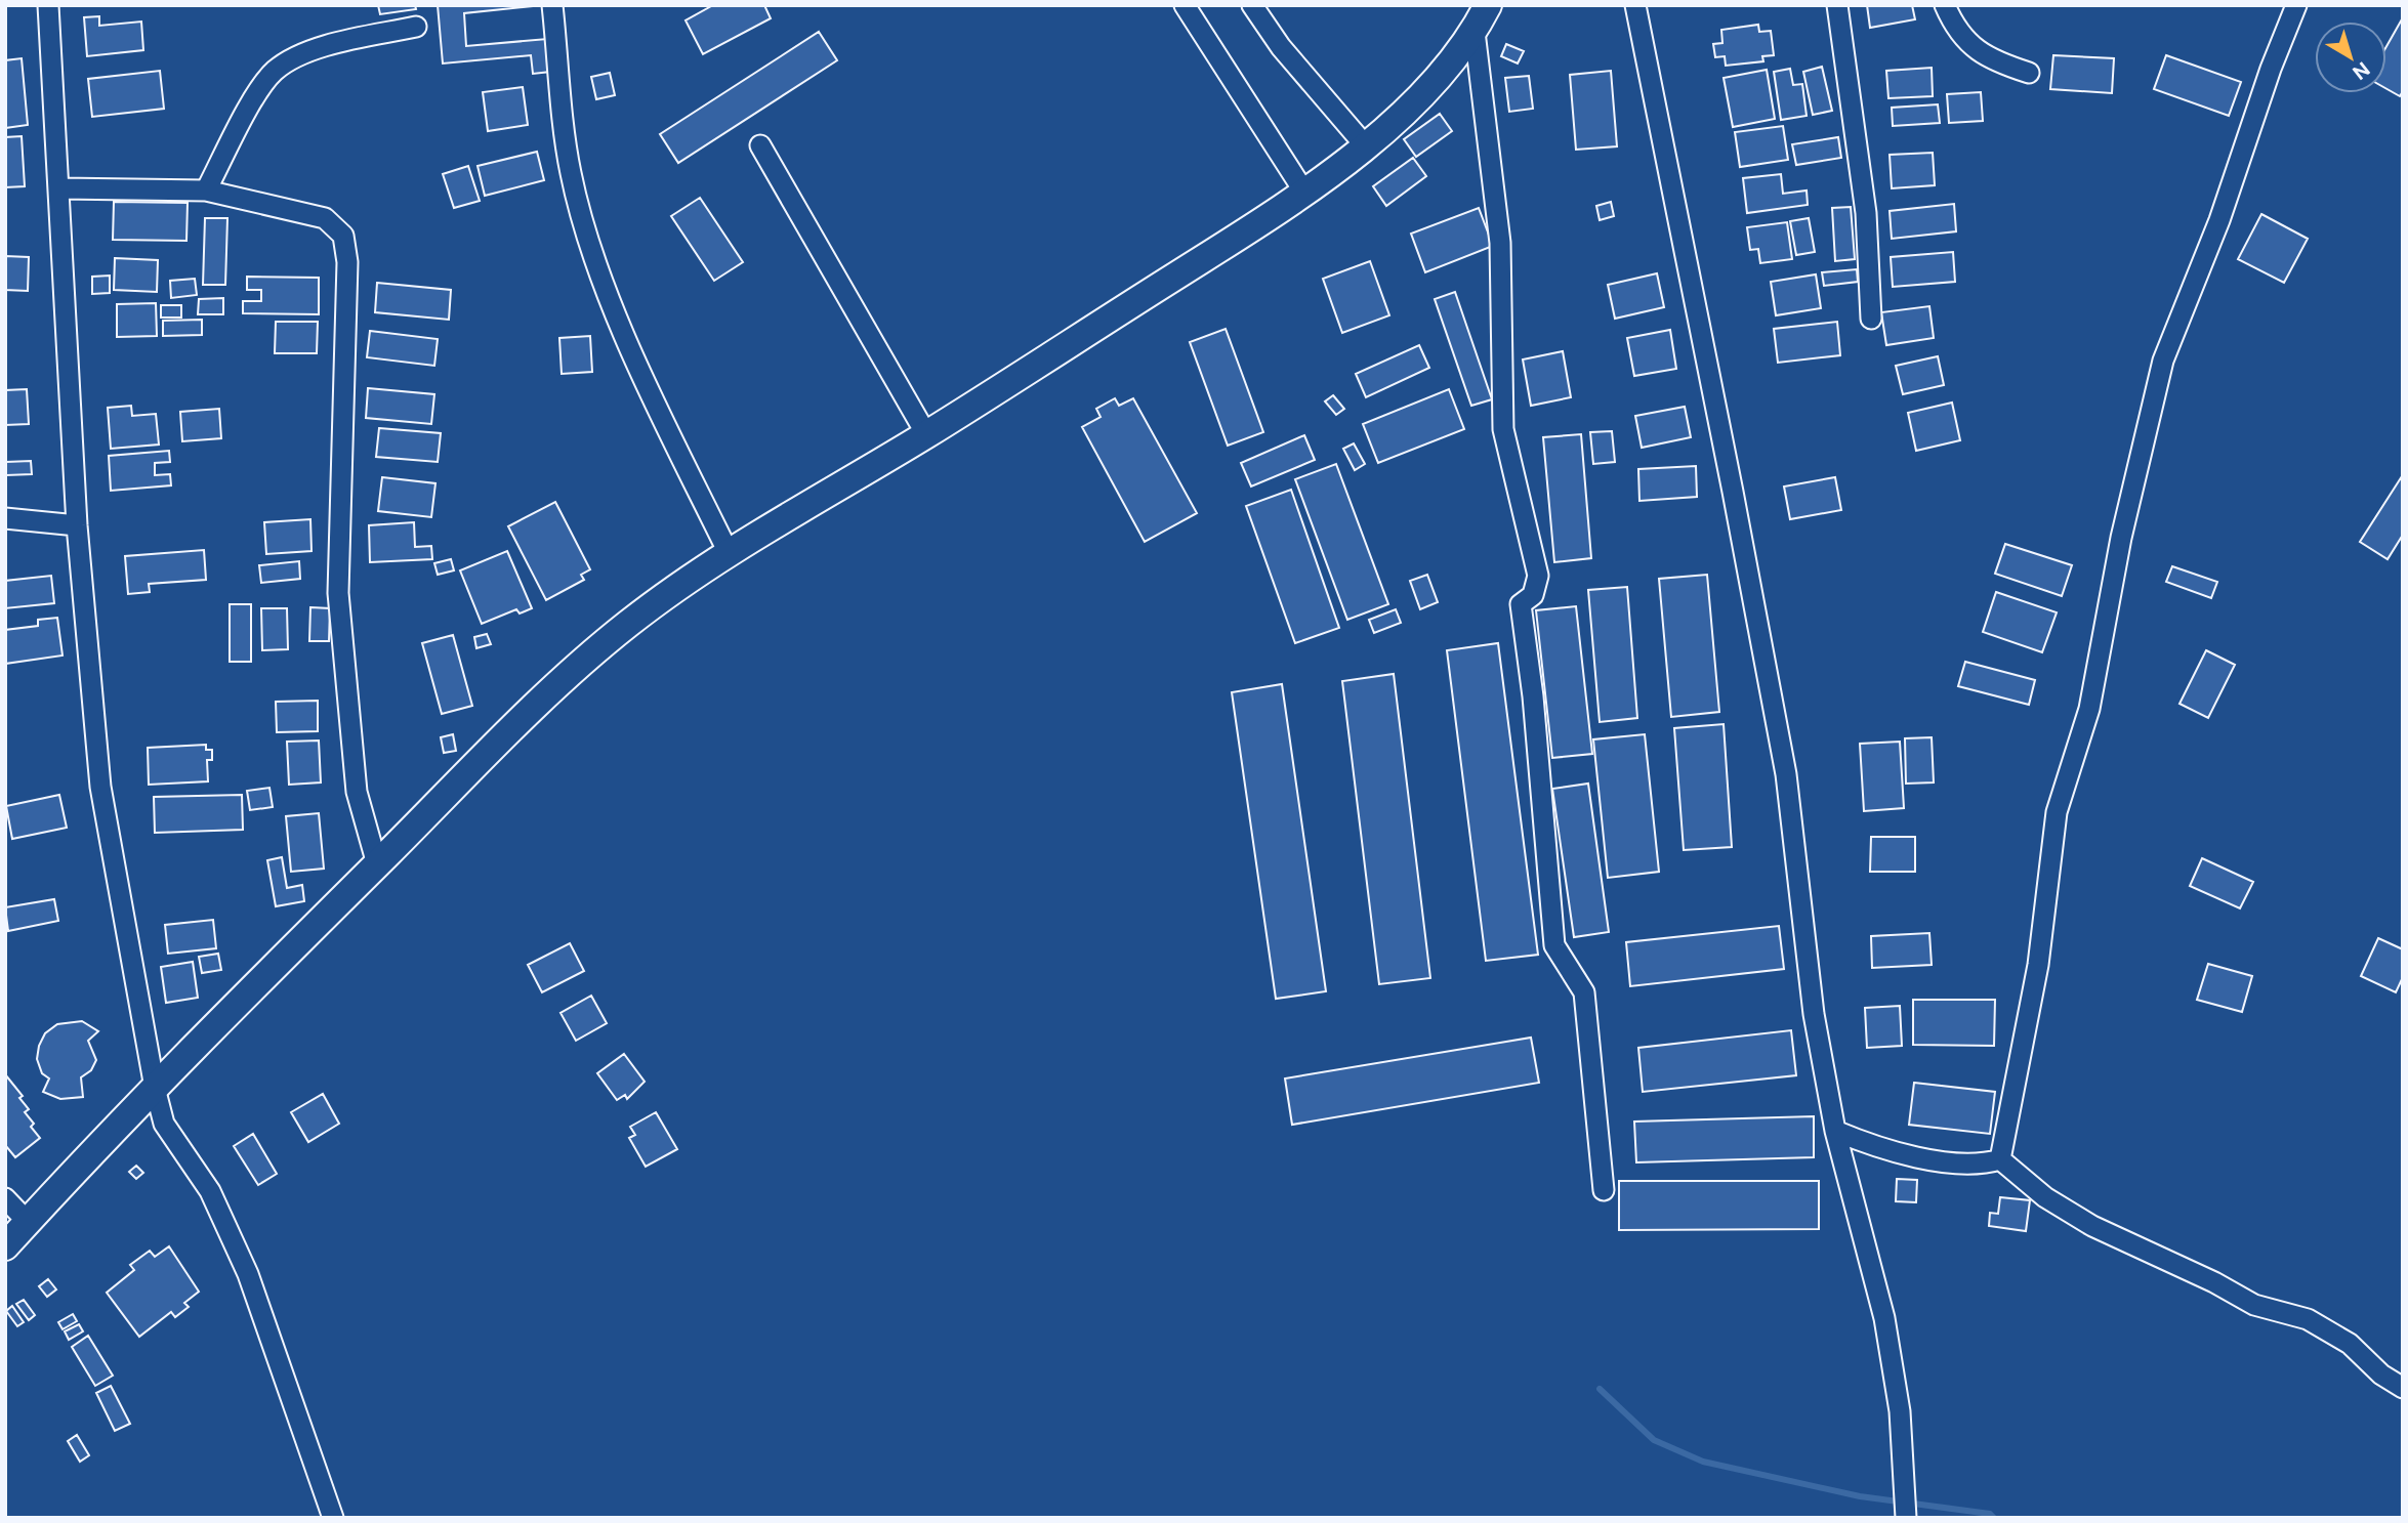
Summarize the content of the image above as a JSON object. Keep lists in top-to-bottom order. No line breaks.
{"north":"bottom right"}
